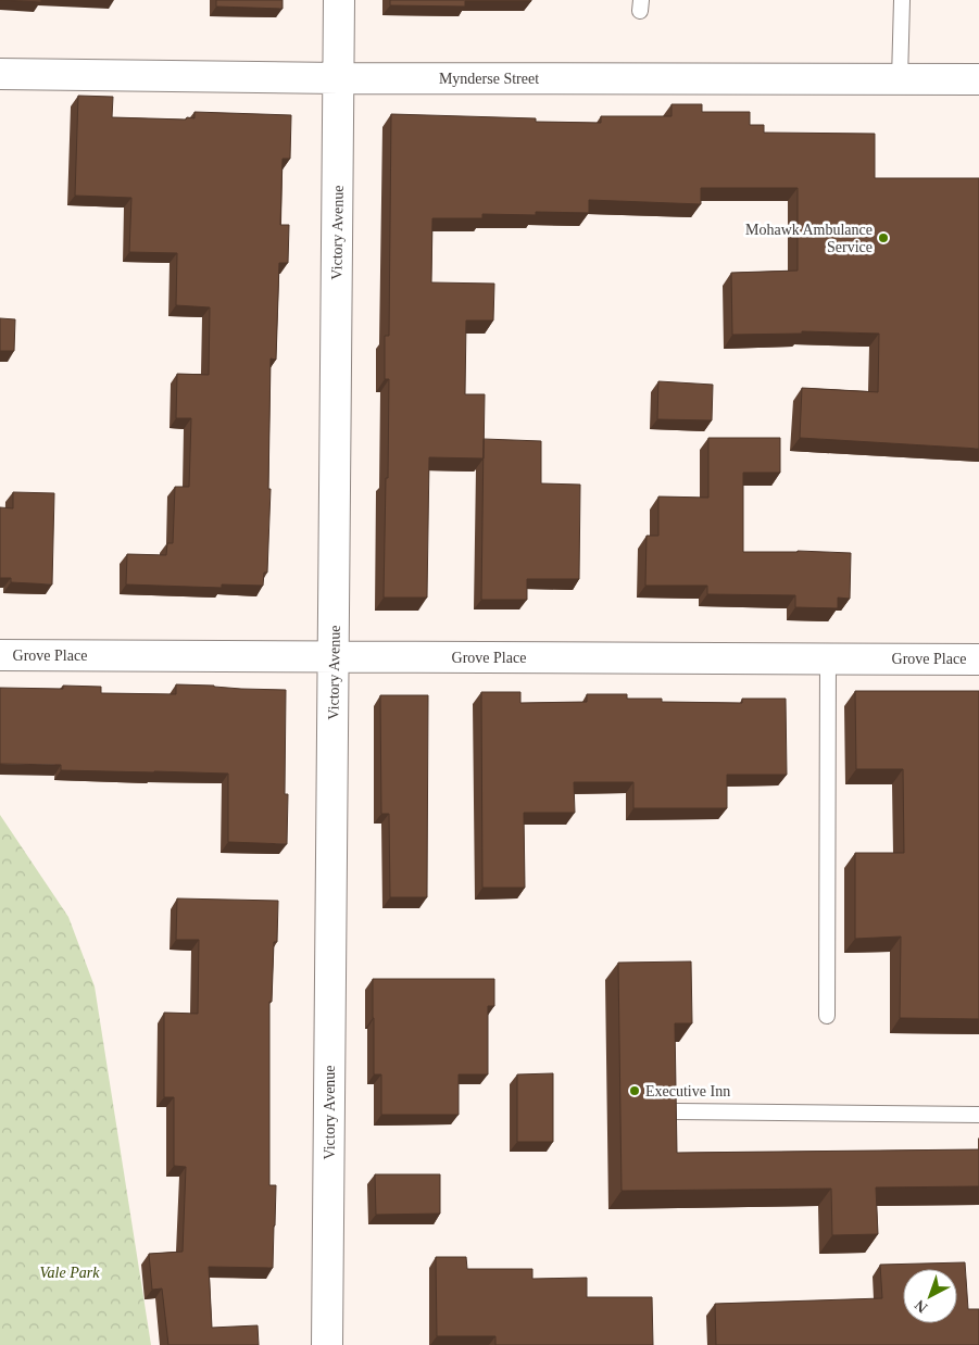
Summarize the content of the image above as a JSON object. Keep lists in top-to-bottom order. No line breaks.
{"streets":{"street":["Mynderse Street","Victory Avenue","Grove Place"]},"crossings":[["Mynderse Street","Victory Avenue"],["Victory Avenue","Grove Place"]],"parks":["Vale Park"],"places":["Mohawk Ambulance Service","Executive Inn"],"north":"bottom left"}
